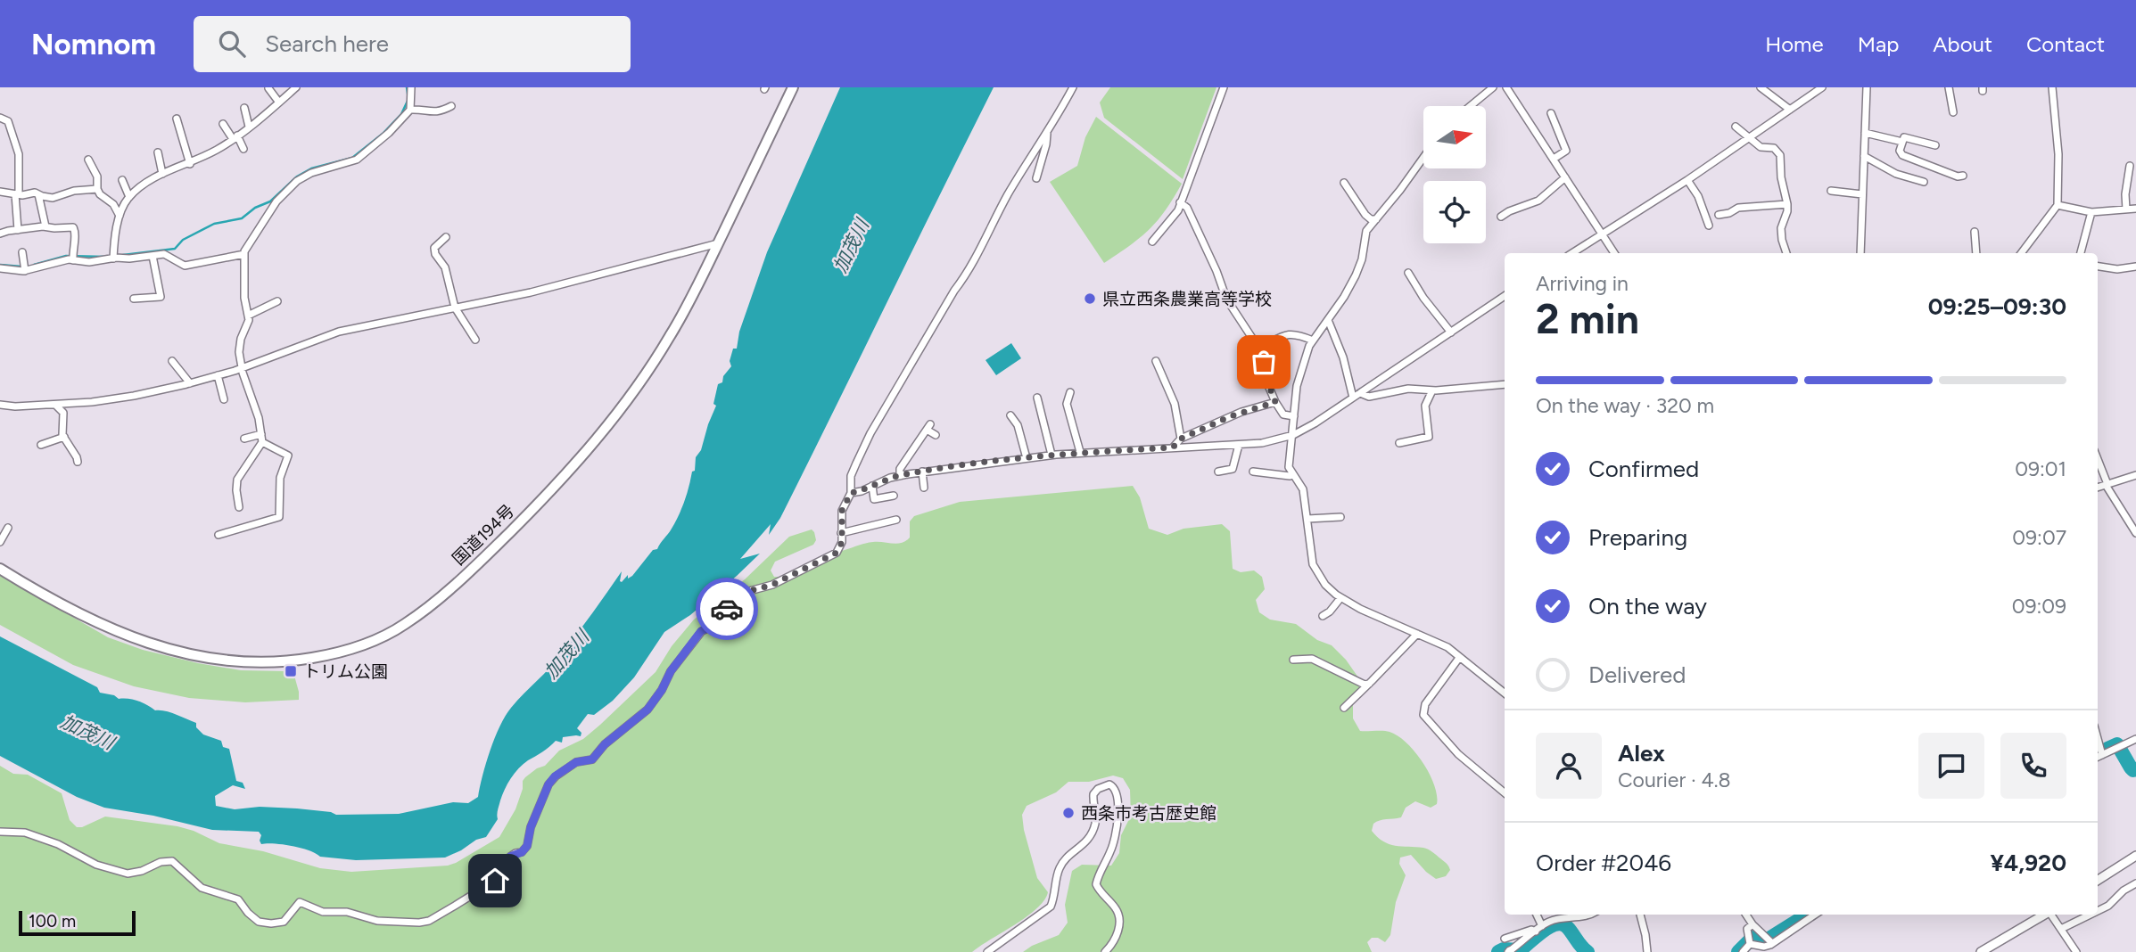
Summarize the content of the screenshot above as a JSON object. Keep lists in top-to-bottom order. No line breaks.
{"streets":{"highway":["国道194号"]},"water":["加茂川"],"places":{"other":["県立西条農業高等学校","西条市考古歴史館"],"transit":["トリム公園"]},"scale_bar":"100 m","north":"right","page":{"header":"Nomnom","search":"Search here","nav":["Home","Map","About","Contact"],"heading":["2 min","Arriving in","09:25–09:30"],"panel":["Alex","Courier · 4.8","Order #2046","¥4,920"],"bar":"On the way · 320 m","list":[["Confirmed","09:01"],["Preparing","09:07"],["On the way","09:09"],"Delivered"],"scale":"100 m"}}
